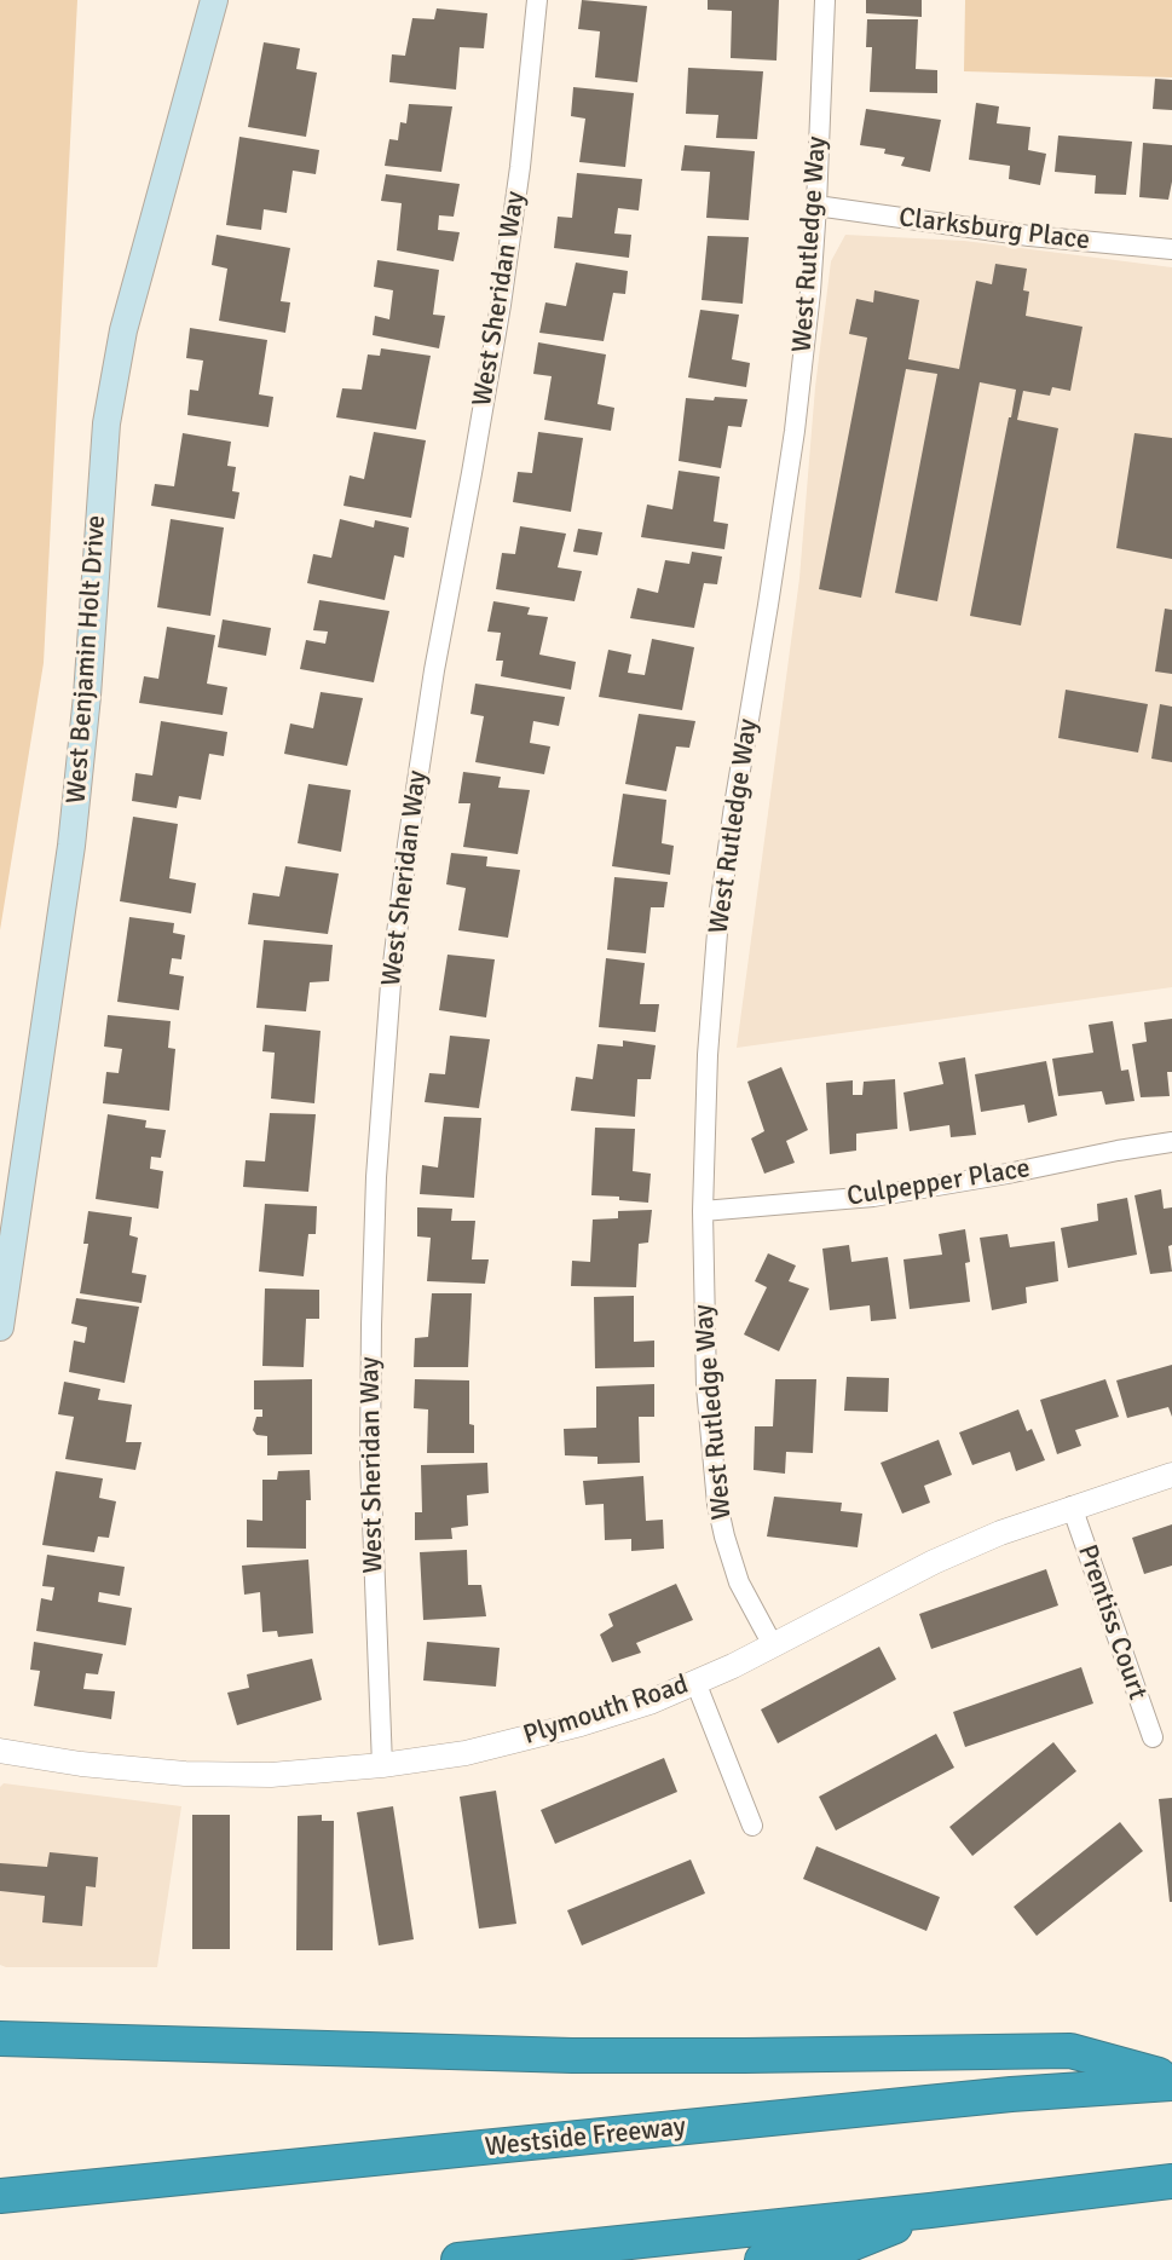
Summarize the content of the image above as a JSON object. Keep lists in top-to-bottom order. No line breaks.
{"streets":{"highway":["Westside Freeway"],"main road":["West Benjamin Holt Drive"],"street":["Clarksburg Place","West Rutledge Way","West Sheridan Way","Culpepper Place","Prentiss Court","Plymouth Road"]},"crossings":[["Clarksburg Place","West Rutledge Way"],["West Rutledge Way","Culpepper Place"],["West Rutledge Way","Plymouth Road"],["West Sheridan Way","Plymouth Road"],["Prentiss Court","Plymouth Road"]]}
